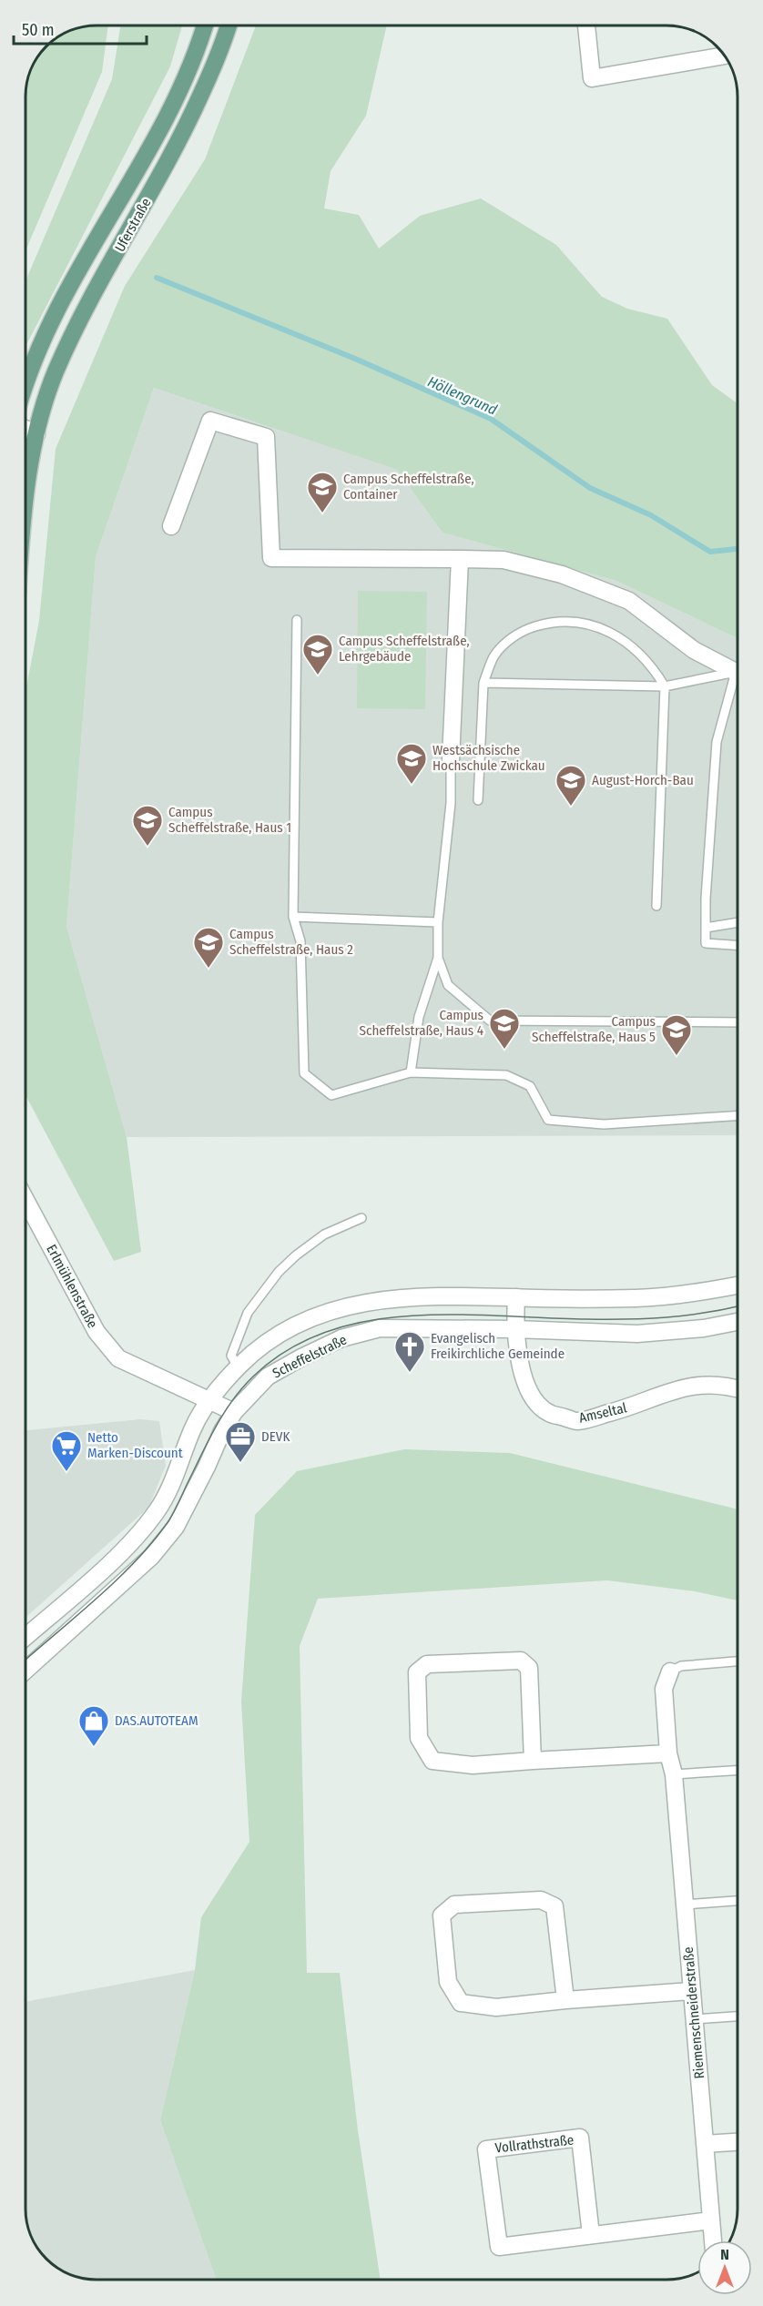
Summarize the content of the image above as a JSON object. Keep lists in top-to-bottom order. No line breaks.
{"streets":{"main road":["Uferstraße"],"street":["Erlmühlenstraße","Scheffelstraße","Amseltal","Riemenschneiderstraße","Vollrathstraße"]},"crossings":[["Erlmühlenstraße","Scheffelstraße"],["Scheffelstraße","Amseltal"],["Riemenschneiderstraße","Vollrathstraße"]],"water":["Höllengrund"],"places":{"school or university":["Campus Scheffelstraße, Container","Campus Scheffelstraße, Lehrgebäude","Westsächsische Hochschule Zwickau","August-Horch-Bau","Campus Scheffelstraße, Haus 1","Campus Scheffelstraße, Haus 2","Campus Scheffelstraße, Haus 4","Campus Scheffelstraße, Haus 5"],"church":["Evangelisch Freikirchliche Gemeinde"],"office":["DEVK"],"supermarket":["Netto Marken-Discount"],"shop":["DAS.AUTOTEAM"]},"scale_bar":"50 m","north":"top"}
